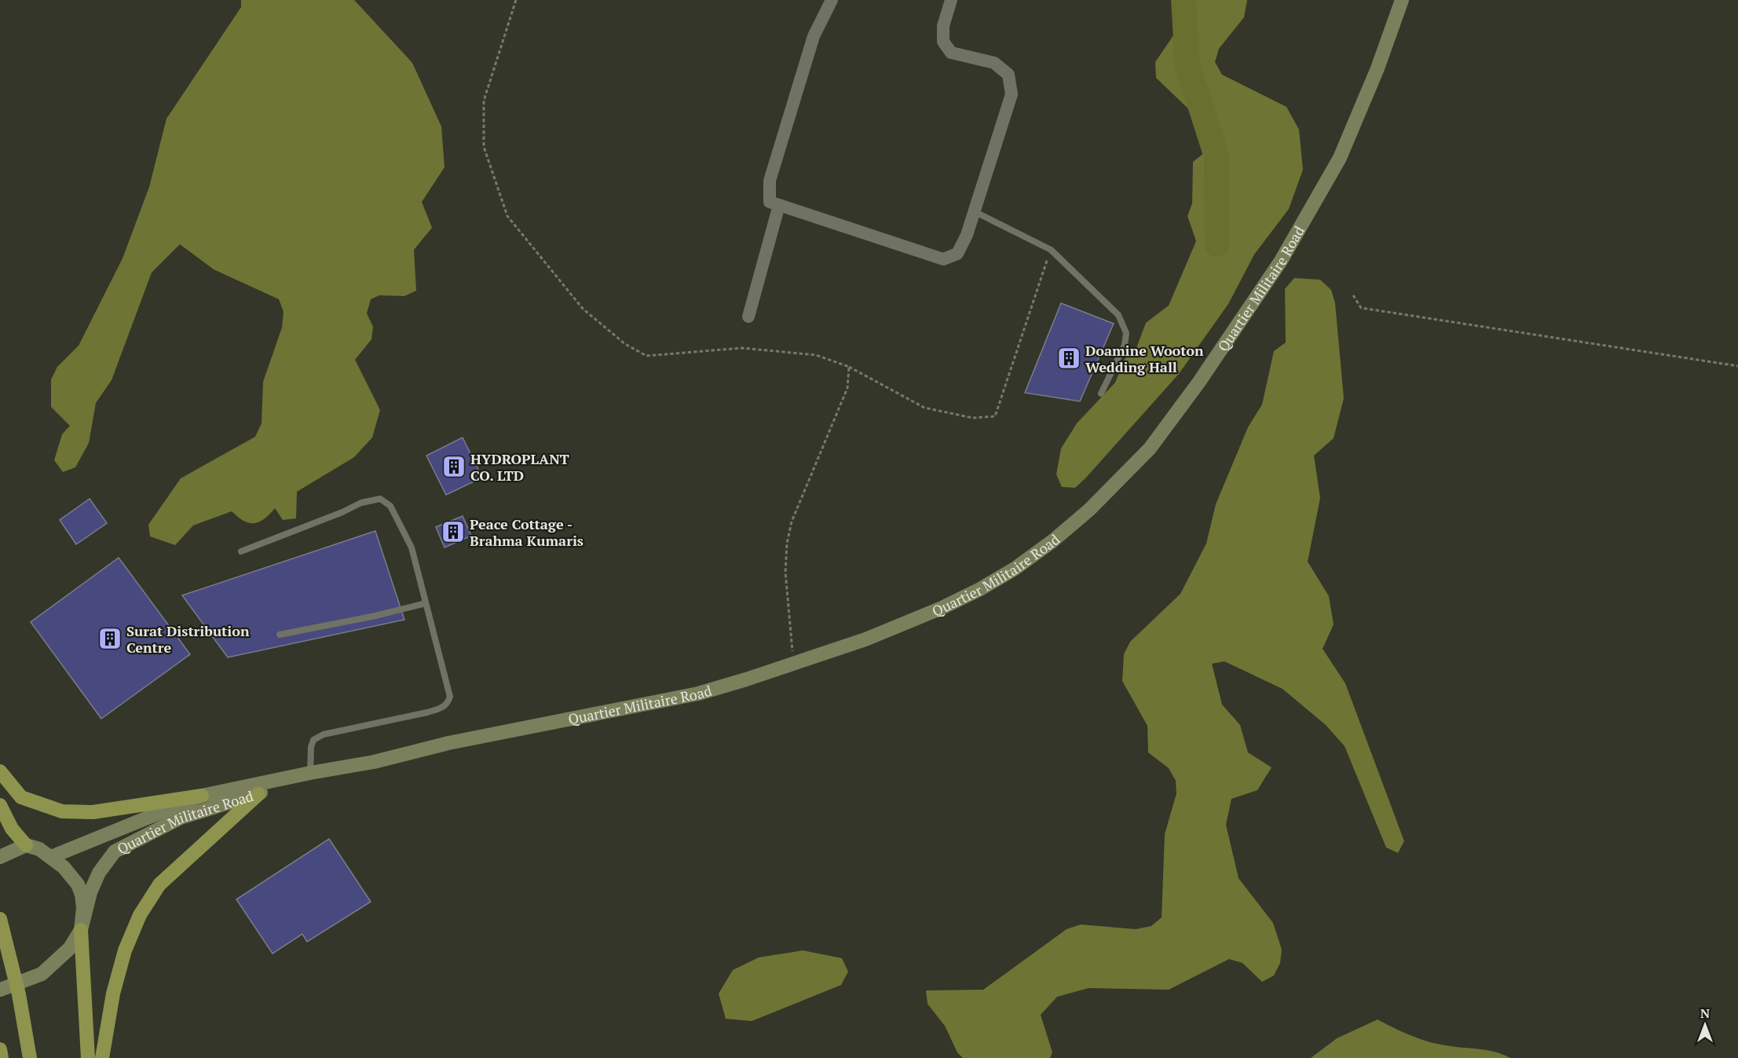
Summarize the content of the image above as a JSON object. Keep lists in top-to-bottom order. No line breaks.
{"streets":{"main road":["Quartier Militaire Road"]},"places":{"building":["Doamine Wooton Wedding Hall","HYDROPLANT CO. LTD","Peace Cottage - Brahma Kumaris","Surat Distribution Centre"]},"north":"top"}
